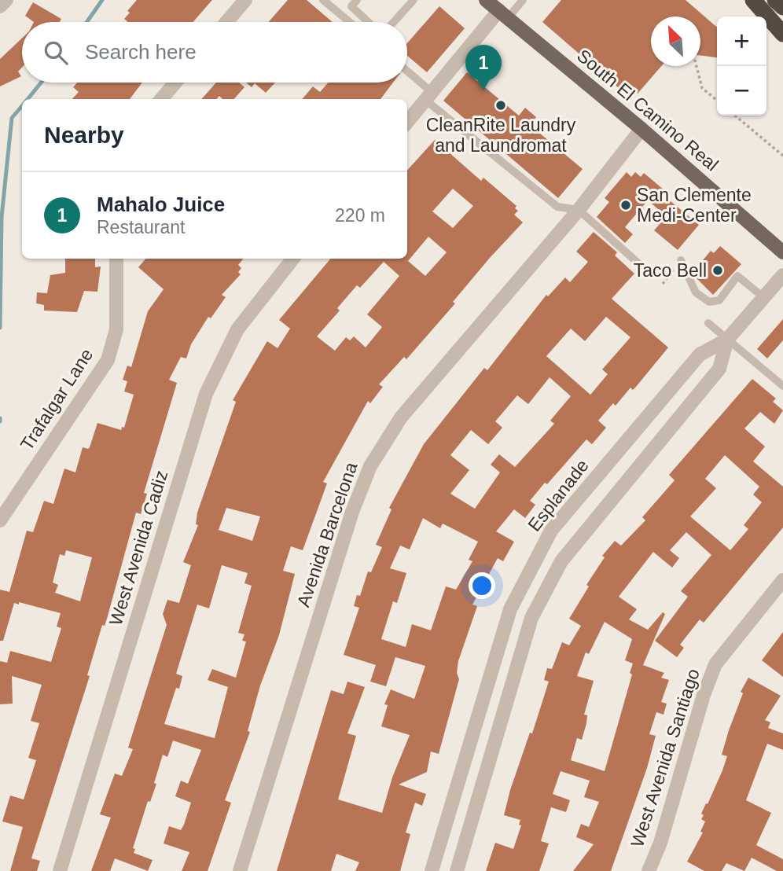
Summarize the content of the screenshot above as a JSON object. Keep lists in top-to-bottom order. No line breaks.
{"streets":{"main road":["South El Camino Real"],"street":["Trafalgar Lane","Esplanade","Avenida Barcelona","West Avenida Cadiz","West Avenida Santiago"]},"crossings":[["South El Camino Real","Avenida Barcelona"]],"places":["CleanRite Laundry and Laundromat","San Clemente Medi-Center","Taco Bell"],"north":"top left","page":{"map_buttons":["+","−"],"search":"Search here","pins":"1","heading":"Nearby","list":[{"mark":"1","name":"Mahalo Juice","note":"Restaurant","value":"220 m"}]}}
